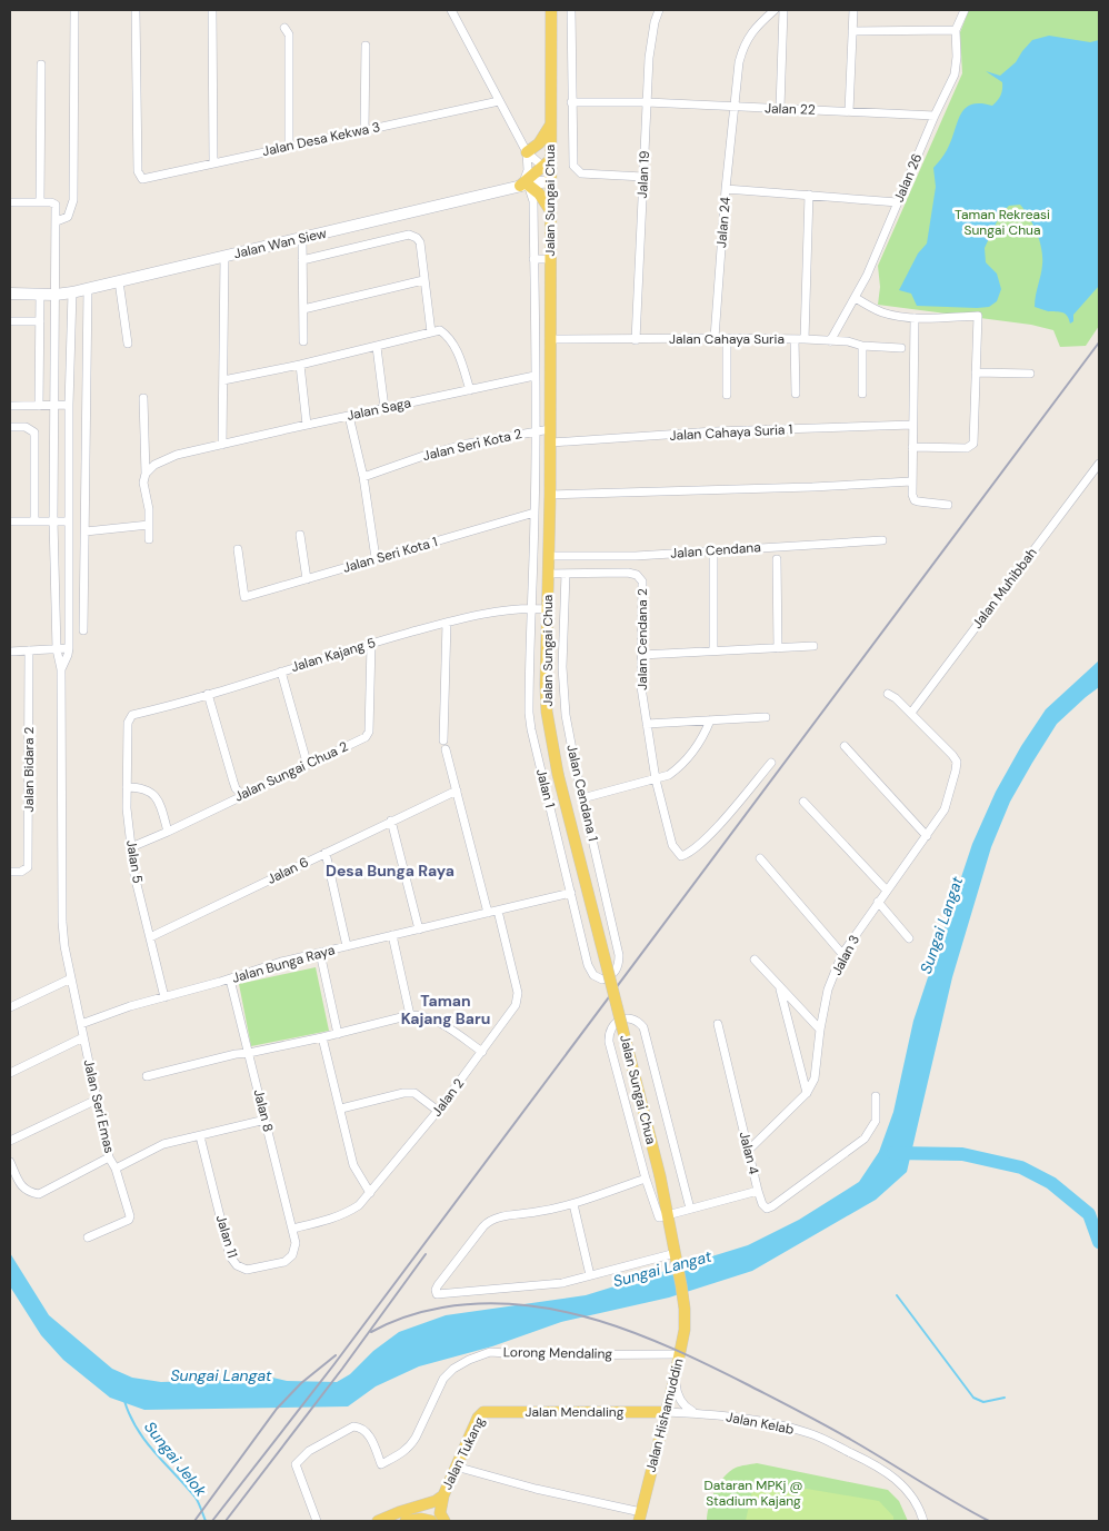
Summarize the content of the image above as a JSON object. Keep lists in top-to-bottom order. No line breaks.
{"streets":{"main road":["Jalan Sungai Chua","Jalan Mendaling","Jalan Hishamuddin","Jalan Tukang"],"street":["Jalan 22","Jalan Desa Kekwa 3","Jalan 19","Jalan 26","Jalan 24","Jalan Wan Siew","Jalan Cahaya Suria","Jalan Saga","Jalan Cahaya Suria 1","Jalan Seri Kota 2","Jalan Cendana","Jalan Seri Kota 1","Jalan Muhibbah","Jalan Cendana 2","Jalan Kajang 5","Jalan Bidara 2","Jalan Sungai Chua 2","Jalan 1","Jalan Cendana 1","Jalan 5","Jalan 6","Jalan 3","Jalan Bunga Raya","Jalan 2","Jalan Seri Emas","Jalan 8","Jalan 4","Jalan 11","Lorong Mendaling","Jalan Kelab"]},"crossings":[["Jalan 22","Jalan 19"],["Jalan 22","Jalan 26"],["Jalan 22","Jalan 24"],["Jalan 19","Jalan Cahaya Suria"],["Jalan 26","Jalan Cahaya Suria"],["Jalan Sungai Chua","Jalan Cahaya Suria"],["Jalan Sungai Chua","Jalan Cahaya Suria 1"],["Jalan Sungai Chua","Jalan Seri Kota 2"],["Jalan Sungai Chua","Jalan Cendana"],["Jalan Sungai Chua","Jalan Kajang 5"],["Jalan Sungai Chua","Jalan 4"],["Jalan Sungai Chua","Jalan Hishamuddin"],["Jalan 24","Jalan Cahaya Suria"],["Jalan Wan Siew","Jalan 1"],["Jalan Saga","Jalan 1"],["Jalan Seri Kota 2","Jalan 1"],["Jalan Seri Kota 1","Jalan 1"],["Jalan Muhibbah","Jalan 3"],["Jalan Cendana 2","Jalan Cendana 1"],["Jalan Kajang 5","Jalan Sungai Chua 2"],["Jalan Kajang 5","Jalan 1"],["Jalan Kajang 5","Jalan 5"],["Jalan Sungai Chua 2","Jalan 5"],["Jalan 1","Jalan Cendana 1"],["Jalan 1","Jalan Bunga Raya"],["Jalan 5","Jalan 6"],["Jalan 5","Jalan Bunga Raya"],["Jalan 3","Jalan 4"],["Jalan Bunga Raya","Jalan 2"],["Jalan Bunga Raya","Jalan Seri Emas"],["Jalan Bunga Raya","Jalan 8"],["Jalan 2","Jalan 8"],["Jalan 8","Jalan 11"],["Lorong Mendaling","Jalan Hishamuddin"],["Jalan Mendaling","Jalan Hishamuddin"],["Jalan Mendaling","Jalan Kelab"],["Jalan Mendaling","Jalan Tukang"],["Jalan Hishamuddin","Jalan Kelab"]],"districts":["Desa Bunga Raya","Taman Kajang Baru"],"water":["Sungai Langat","Sungai Jelok"],"parks":["Taman Rekreasi Sungai Chua","Dataran MPKj @ Stadium Kajang"]}
